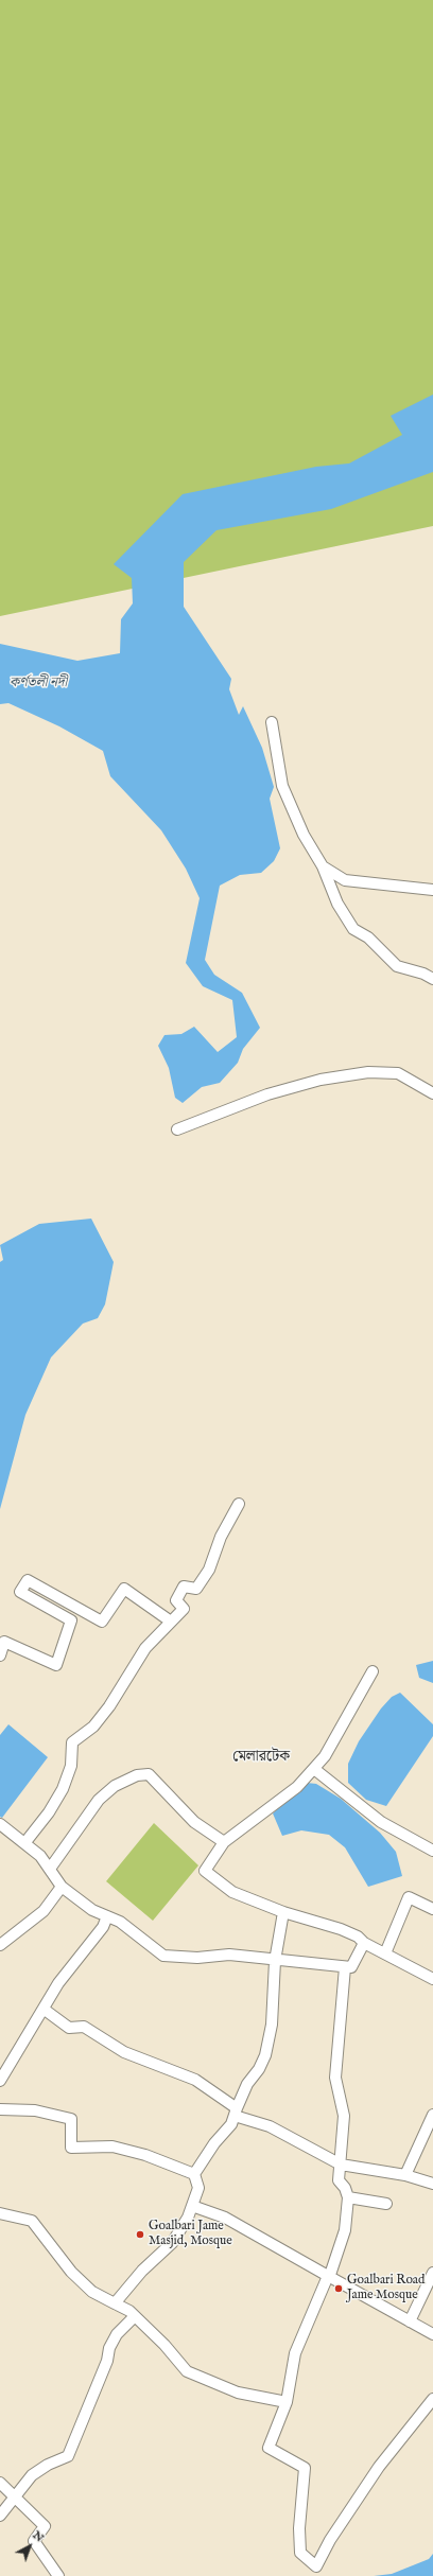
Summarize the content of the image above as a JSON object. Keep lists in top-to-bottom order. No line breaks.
{"districts":["মেলারটেক"],"water":["কর্ণতলী নদী"],"places":["Goalbari Jame Masjid, Mosque","Goalbari Road Jame Mosque"],"north":"top right"}
